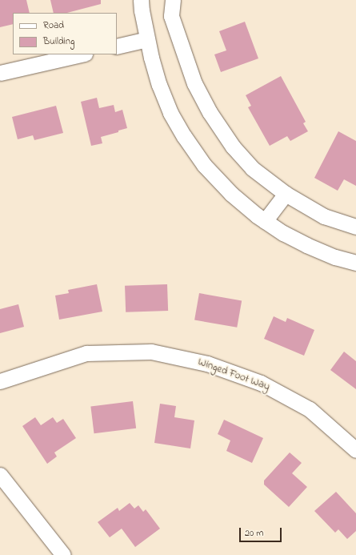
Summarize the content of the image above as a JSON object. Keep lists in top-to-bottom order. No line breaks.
{"streets":{"street":["Winged Foot Way"]},"legend":["Road","Building"],"scale_bar":"20 m"}
